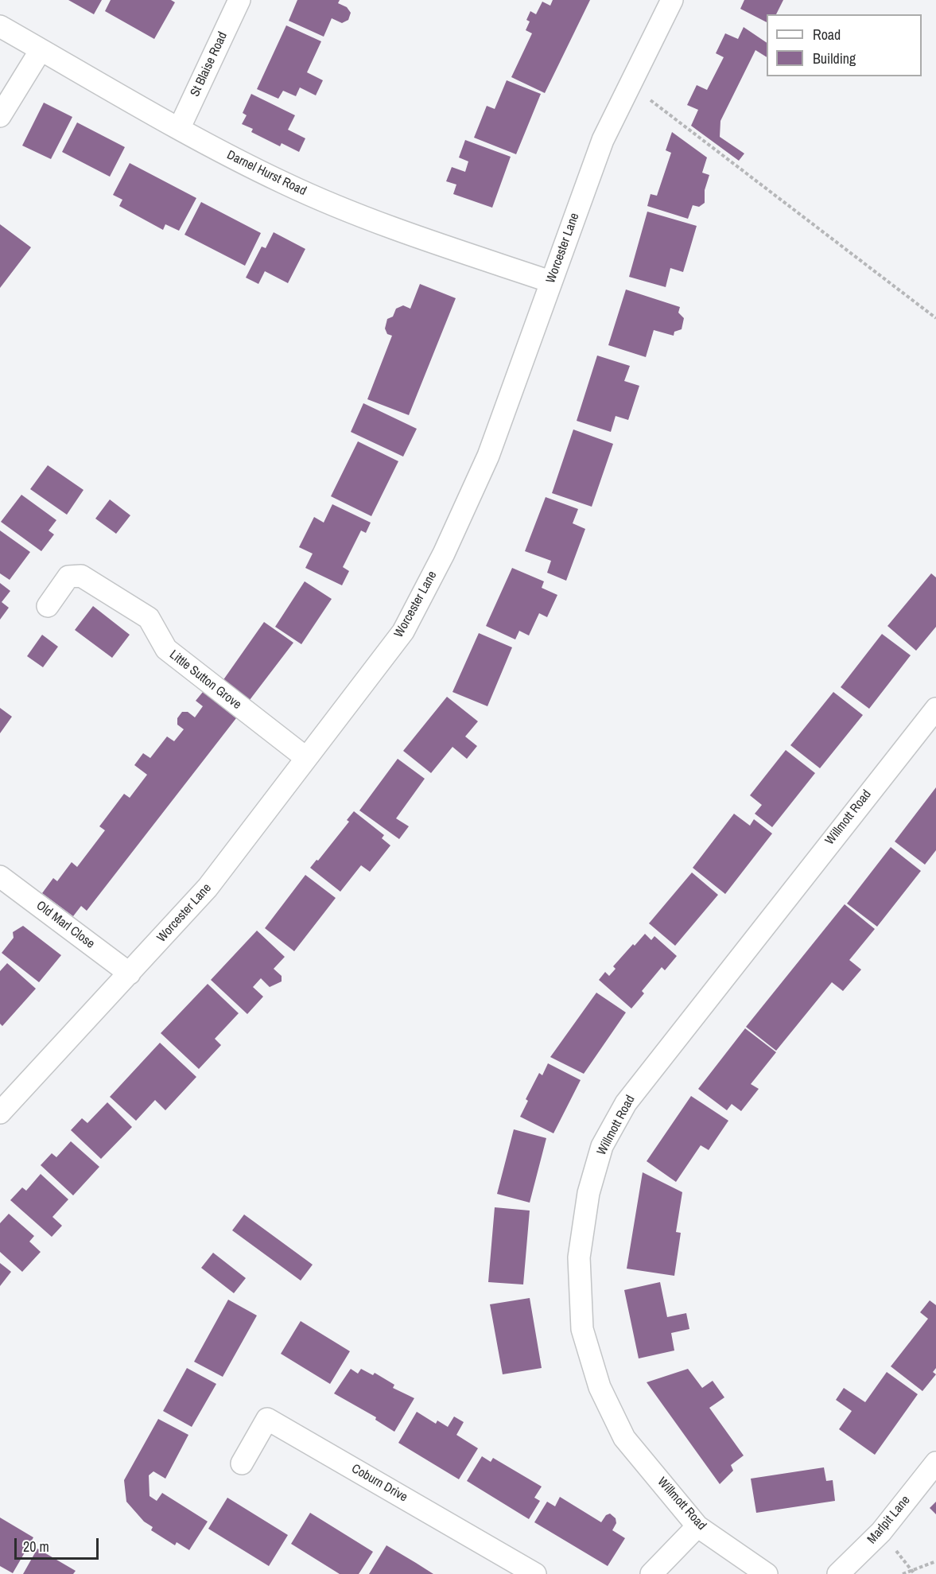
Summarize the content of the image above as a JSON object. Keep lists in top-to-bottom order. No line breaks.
{"streets":{"street":["St Blaise Road","Darnel Hurst Road","Worcester Lane","Little Sutton Grove","Willmott Road","Old Marl Close","Coburn Drive","Marlpit Lane"]},"crossings":[["St Blaise Road","Darnel Hurst Road"],["Darnel Hurst Road","Worcester Lane"],["Worcester Lane","Little Sutton Grove"],["Worcester Lane","Old Marl Close"]],"legend":["Road","Building"],"scale_bar":"20 m"}
